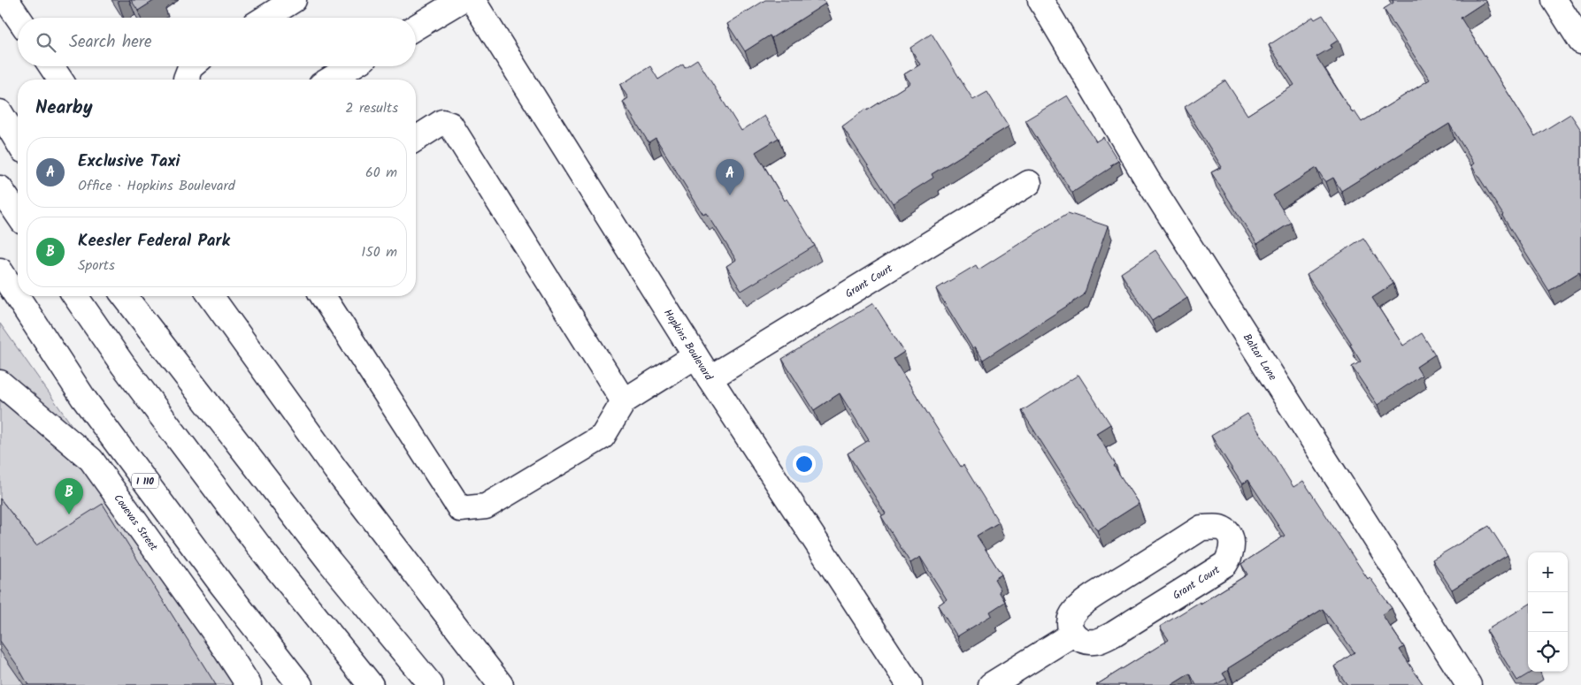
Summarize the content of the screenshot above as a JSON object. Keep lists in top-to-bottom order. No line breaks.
{"streets":{"main road":["Grant Court","Hopkins Boulevard","Baltar Lane","I 110","Couevas Street"]},"crossings":[["Grant Court","Hopkins Boulevard"]],"page":{"search":"Search here","heading":["Nearby","2 results"],"list":[{"mark":"A","name":"Exclusive Taxi","note":"Office · Hopkins Boulevard","value":"60 m"},{"mark":"B","name":"Keesler Federal Park","note":"Sports","value":"150 m"}],"pins":["A","B"],"map_buttons":["+","−"]}}
